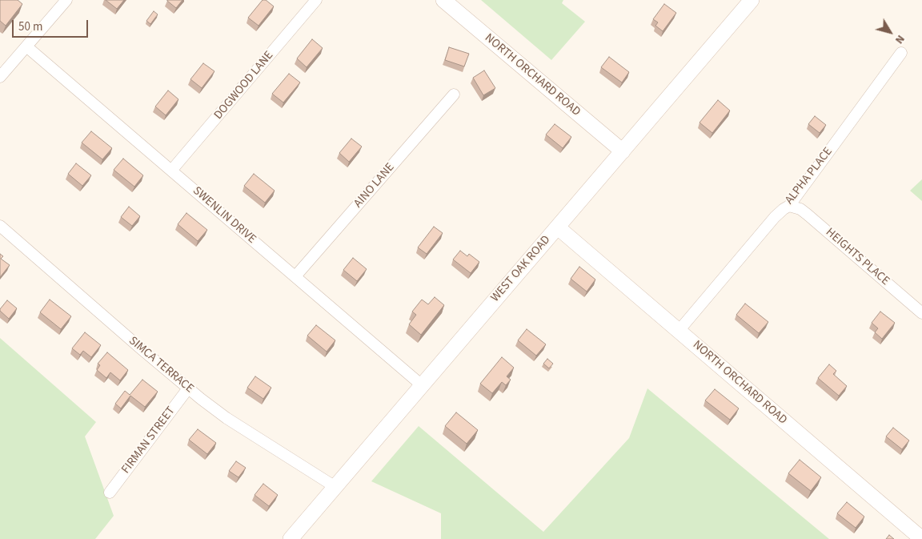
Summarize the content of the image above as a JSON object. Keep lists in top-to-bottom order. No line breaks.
{"streets":{"street":["NORTH ORCHARD ROAD","DOGWOOD LANE","ALPHA PLACE","AINO LANE","SWENLIN DRIVE","HEIGHTS PLACE","WEST OAK ROAD","SIMCA TERRACE","FIRMAN STREET"]},"crossings":[["NORTH ORCHARD ROAD","ALPHA PLACE"],["NORTH ORCHARD ROAD","WEST OAK ROAD"],["DOGWOOD LANE","SWENLIN DRIVE"],["ALPHA PLACE","HEIGHTS PLACE"],["AINO LANE","SWENLIN DRIVE"],["SWENLIN DRIVE","WEST OAK ROAD"],["WEST OAK ROAD","SIMCA TERRACE"],["SIMCA TERRACE","FIRMAN STREET"]],"scale_bar":"50 m","north":"bottom right"}
